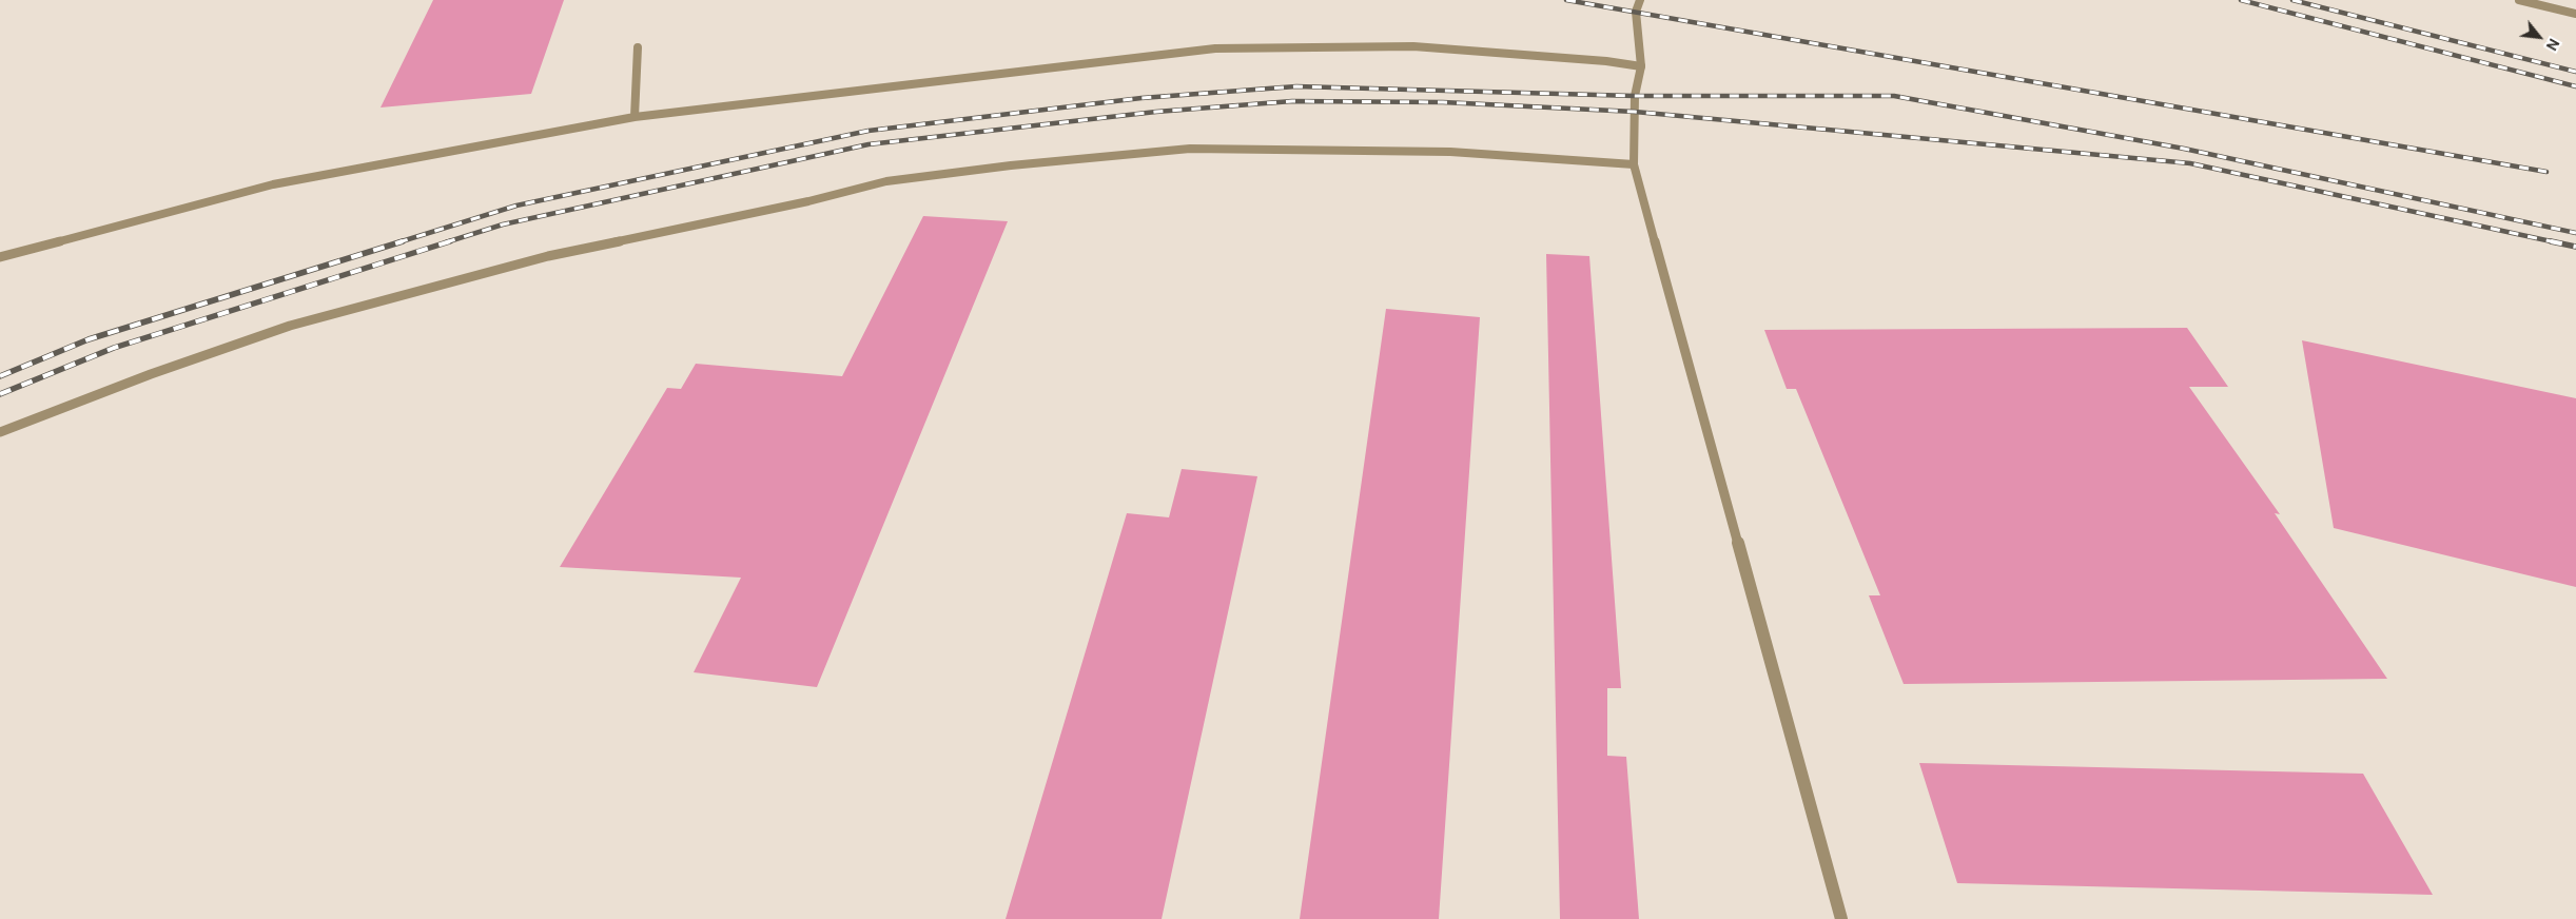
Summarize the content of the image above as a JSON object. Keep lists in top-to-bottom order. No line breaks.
{"north":"bottom right"}
